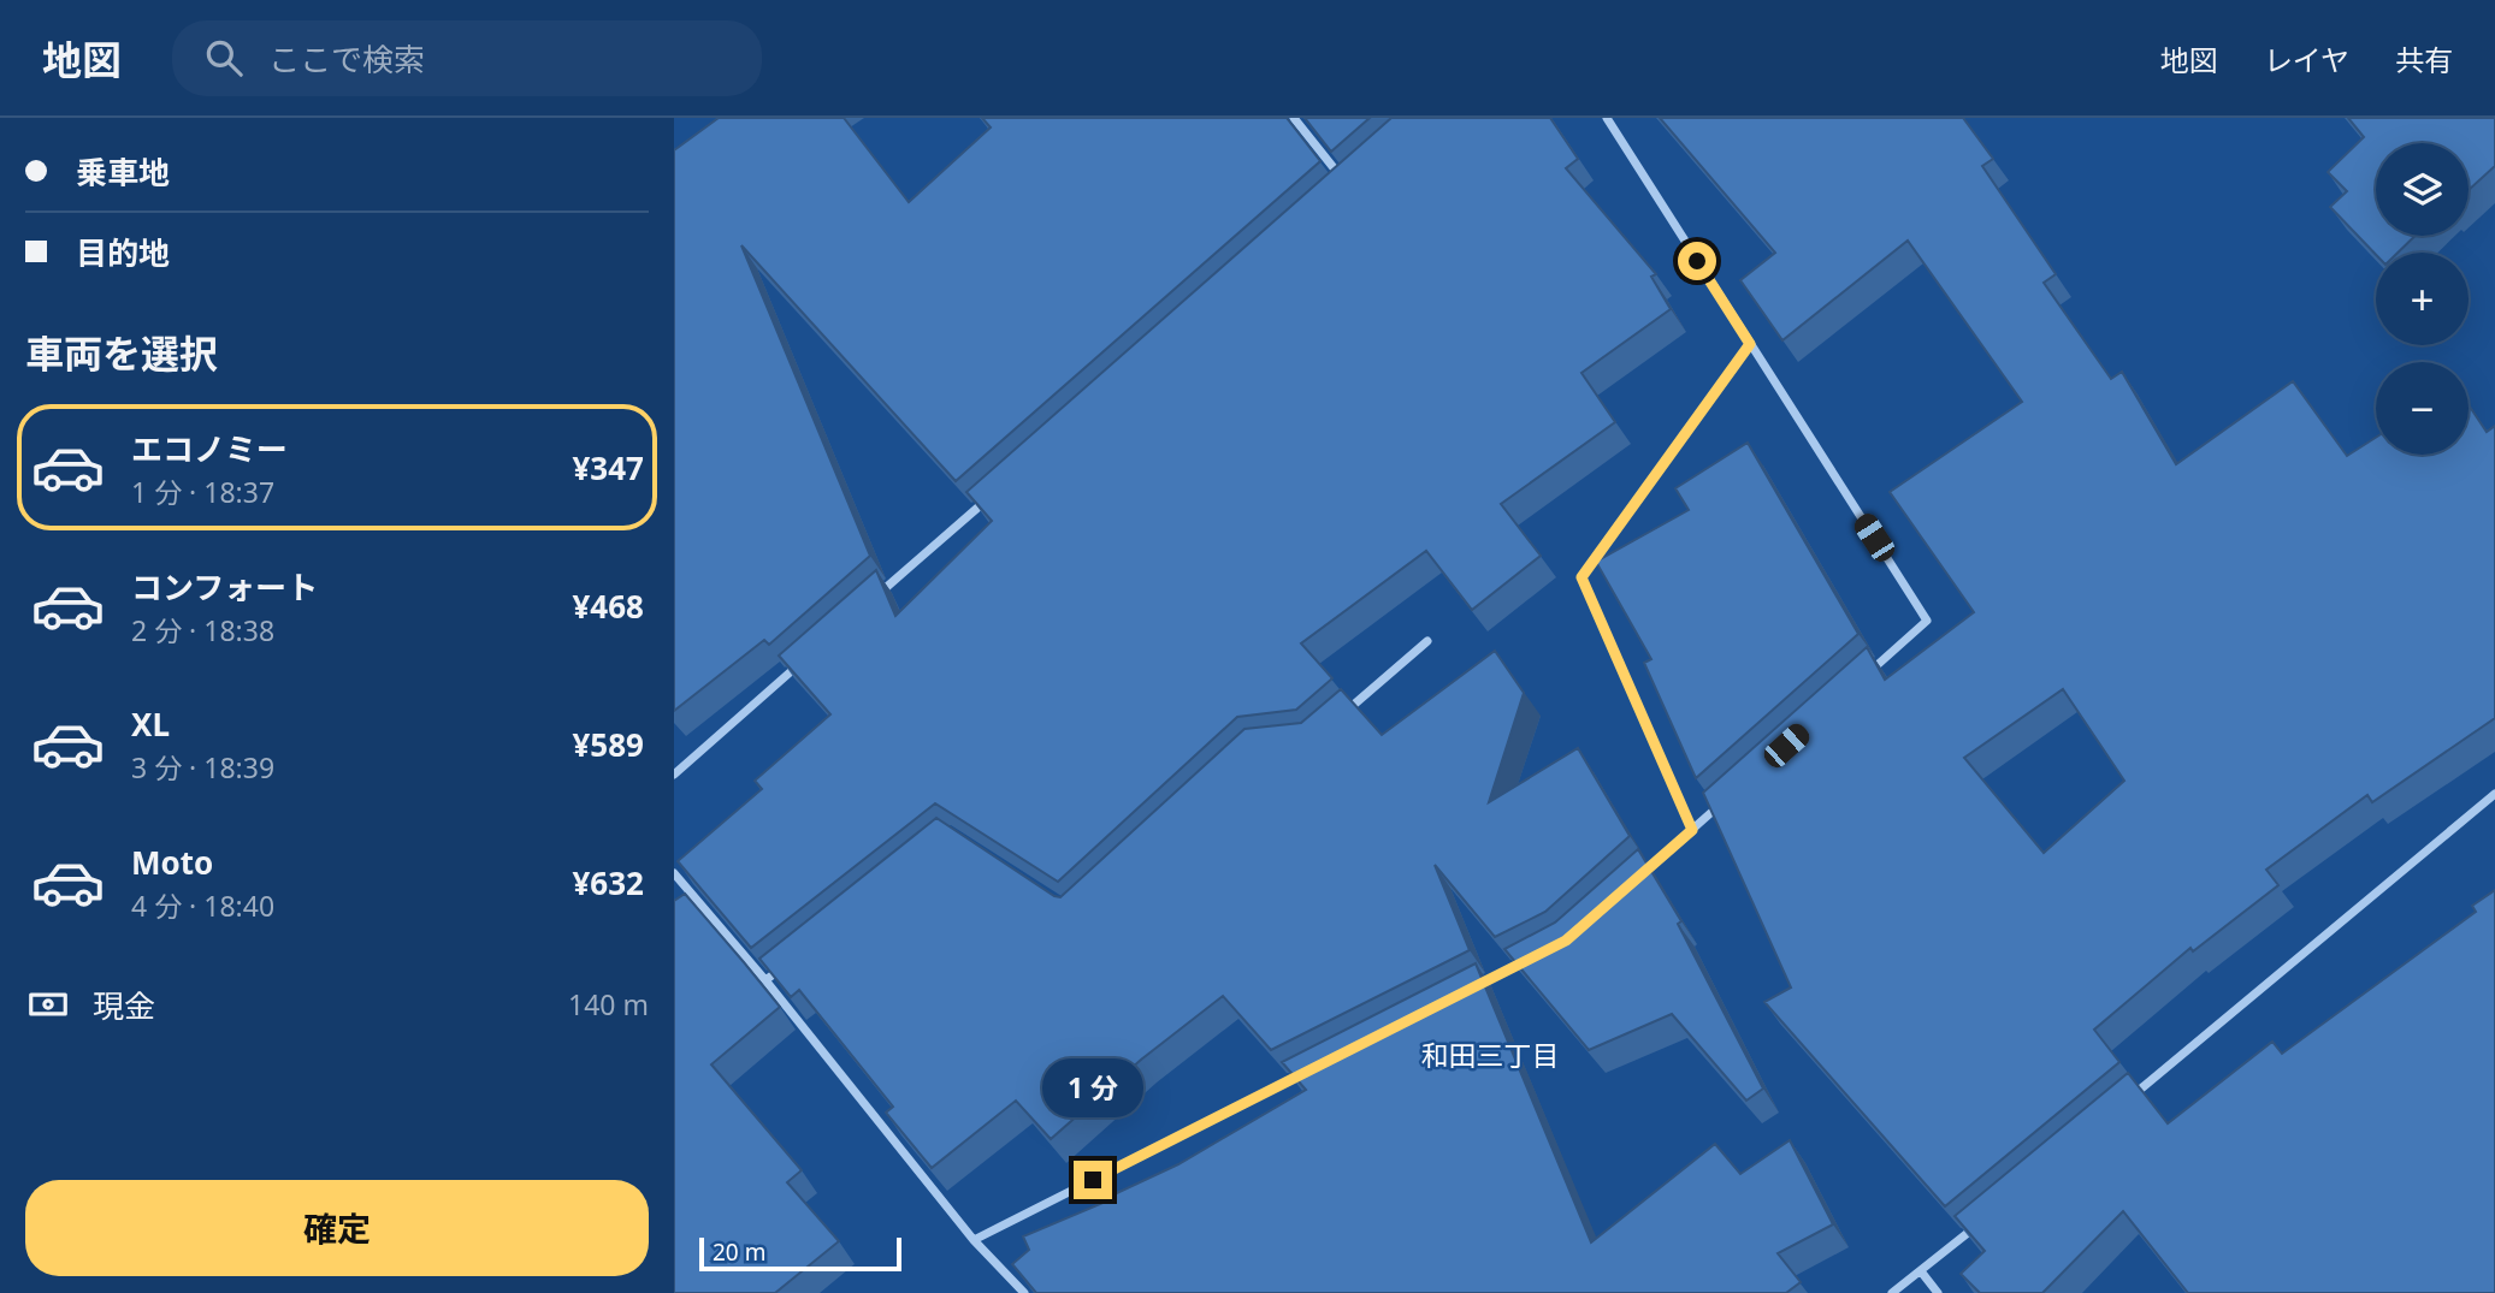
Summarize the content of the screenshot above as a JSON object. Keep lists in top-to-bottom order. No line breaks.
{"districts":["和田三丁目"],"scale_bar":"20 m","page":{"header":"地図","search":"ここで検索","nav":["地図","レイヤ","共有"],"banner":["乗車地","目的地"],"map_buttons":["+","−"],"heading":"車両を選択","list":[{"name":"エコノミー","note":"1 分 · 18:37","value":"¥347"},{"name":"コンフォート","note":"2 分 · 18:38","value":"¥468"},{"name":"XL","note":"3 分 · 18:39","value":"¥589"},{"name":"Moto","note":"4 分 · 18:40","value":"¥632"}],"pay":["現金","140 m"],"bubble":"1 分","buttons":"確定","scale":"20 m"}}
